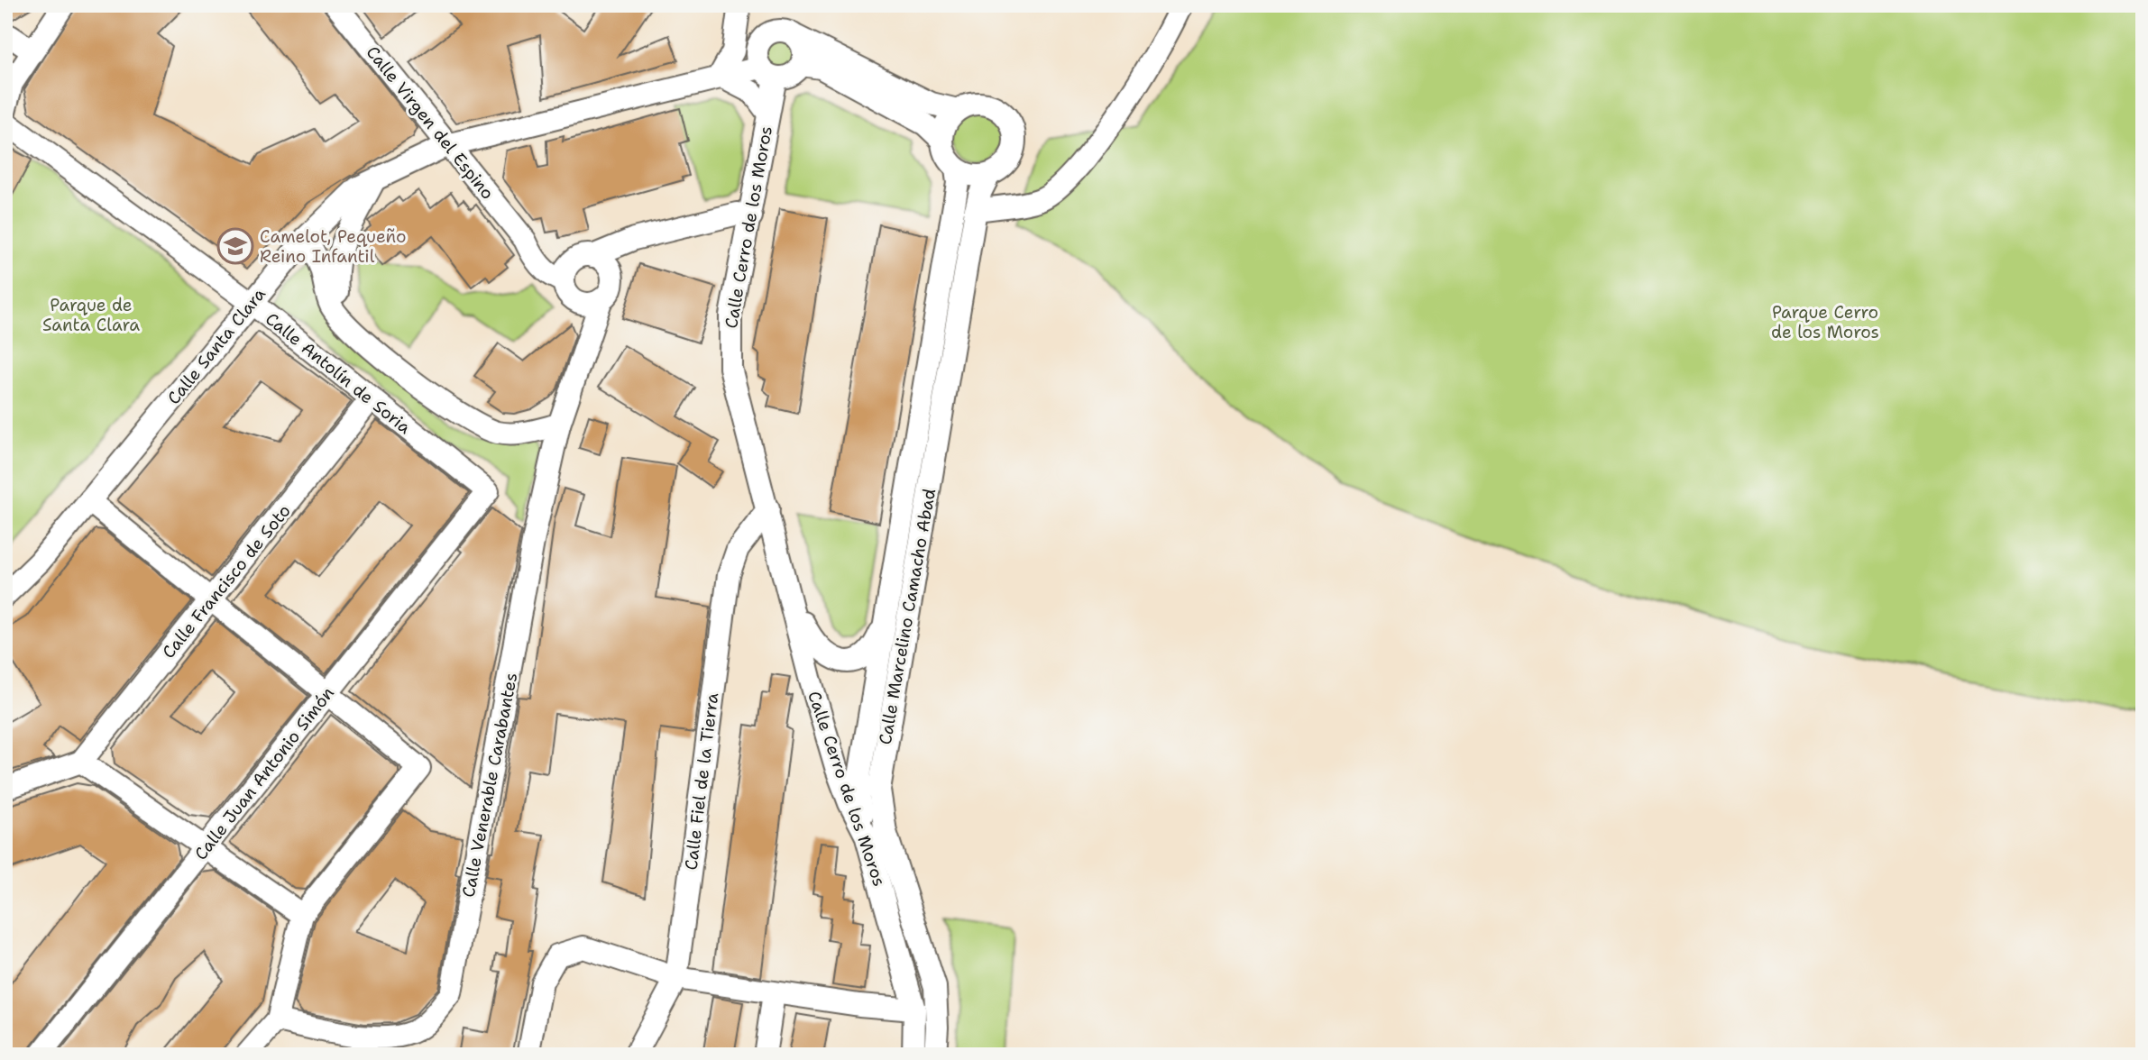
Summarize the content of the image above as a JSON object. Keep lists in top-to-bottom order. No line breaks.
{"streets":{"street":["Calle Virgen del Espino","Calle Cerro de los Moros","Calle Santa Clara","Calle Antolín de Soria","Calle Francisco de Soto","Calle Marcelino Camacho Abad","Calle Juan Antonio Simón","Calle Fiel de la Tierra","Calle Venerable Carabantes"]},"crossings":[["Calle Virgen del Espino","Calle Santa Clara"],["Calle Virgen del Espino","Calle Venerable Carabantes"],["Calle Cerro de los Moros","Calle Santa Clara"],["Calle Cerro de los Moros","Calle Marcelino Camacho Abad"],["Calle Cerro de los Moros","Calle Fiel de la Tierra"],["Calle Santa Clara","Calle Antolín de Soria"],["Calle Antolín de Soria","Calle Francisco de Soto"],["Calle Antolín de Soria","Calle Juan Antonio Simón"]],"parks":["Parque de Santa Clara","Parque Cerro de los Moros"],"places":{"school or university":["Camelot, Pequeño Reino Infantil"]}}
